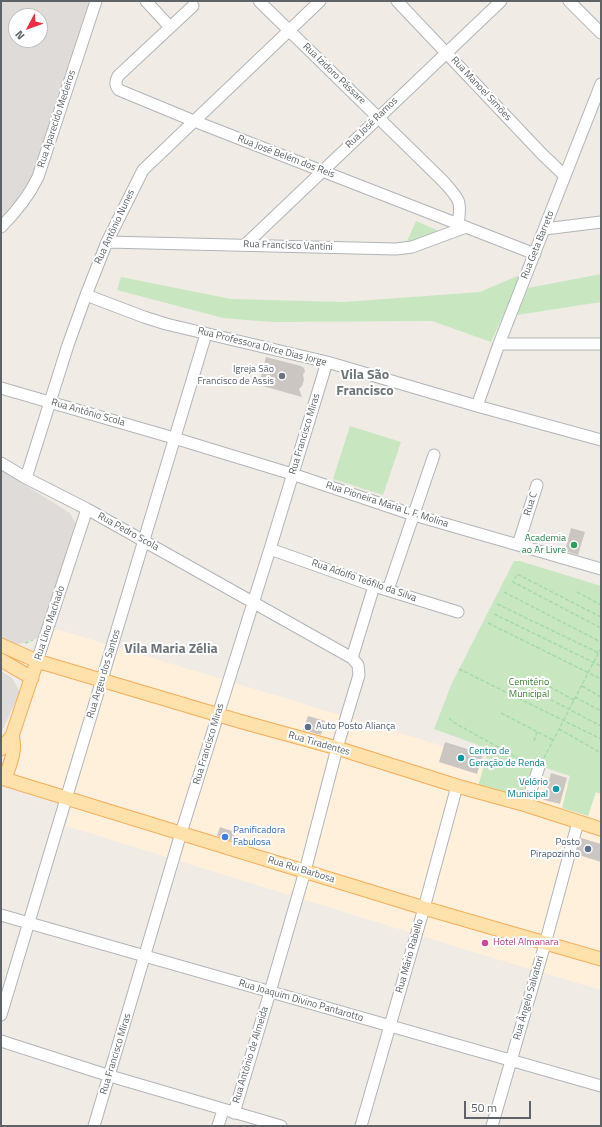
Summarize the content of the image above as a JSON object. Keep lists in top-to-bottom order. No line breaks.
{"streets":{"main road":["Rua Lino Machado","Rua Tiradentes","Rua Rui Barbosa"],"street":["Rua Izidoro Pássare","Rua Manoel Simões","Rua Aparecido Medeiros","Rua José Ramos","Rua José Belém dos Reis","Rua Antônio Nunes","Rua Geta Barreto","Rua Francisco Vantini","Rua Professora Dirce Dias Jorge","Rua Antônio Scola","Rua Francisco Miras","Rua C","Rua Pioneira Maria L. F. Molina","Rua Pedro Scola","Rua Adolfo Teófilo da Silva","Rua Argeu dos Santos","Rua Mário Rabello","Rua Ângelo Salvatori","Rua Joaquim Divino Pantarotto","Rua Antônio de Almeida"]},"crossings":[["Rua Izidoro Pássare","Rua José Ramos"],["Rua Izidoro Pássare","Rua José Belém dos Reis"],["Rua Izidoro Pássare","Rua Antônio Nunes"],["Rua Izidoro Pássare","Rua Francisco Vantini"],["Rua Manoel Simões","Rua José Ramos"],["Rua Manoel Simões","Rua Geta Barreto"],["Rua José Ramos","Rua José Belém dos Reis"],["Rua José Ramos","Rua Francisco Vantini"],["Rua José Belém dos Reis","Rua Antônio Nunes"],["Rua José Belém dos Reis","Rua Geta Barreto"],["Rua José Belém dos Reis","Rua Francisco Vantini"],["Rua Antônio Nunes","Rua Francisco Vantini"],["Rua Antônio Nunes","Rua Professora Dirce Dias Jorge"],["Rua Antônio Nunes","Rua Antônio Scola"],["Rua Antônio Nunes","Rua Pedro Scola"],["Rua Geta Barreto","Rua Professora Dirce Dias Jorge"],["Rua Professora Dirce Dias Jorge","Rua Francisco Miras"],["Rua Professora Dirce Dias Jorge","Rua Argeu dos Santos"],["Rua Antônio Scola","Rua Pioneira Maria L. F. Molina"],["Rua Antônio Scola","Rua Argeu dos Santos"],["Rua Francisco Miras","Rua Pioneira Maria L. F. Molina"],["Rua Francisco Miras","Rua Pedro Scola"],["Rua Francisco Miras","Rua Adolfo Teófilo da Silva"],["Rua Francisco Miras","Rua Tiradentes"],["Rua Francisco Miras","Rua Rui Barbosa"],["Rua Francisco Miras","Rua Joaquim Divino Pantarotto"],["Rua C","Rua Pioneira Maria L. F. Molina"],["Rua Pioneira Maria L. F. Molina","Rua Argeu dos Santos"],["Rua Pedro Scola","Rua Lino Machado"],["Rua Pedro Scola","Rua Argeu dos Santos"],["Rua Pedro Scola","Rua Antônio de Almeida"],["Rua Lino Machado","Rua Tiradentes"],["Rua Lino Machado","Rua Rui Barbosa"],["Rua Argeu dos Santos","Rua Tiradentes"],["Rua Argeu dos Santos","Rua Rui Barbosa"],["Rua Argeu dos Santos","Rua Joaquim Divino Pantarotto"],["Rua Tiradentes","Rua Mário Rabello"],["Rua Tiradentes","Rua Ângelo Salvatori"],["Rua Tiradentes","Rua Antônio de Almeida"],["Rua Rui Barbosa","Rua Mário Rabello"],["Rua Rui Barbosa","Rua Ângelo Salvatori"],["Rua Rui Barbosa","Rua Antônio de Almeida"],["Rua Mário Rabello","Rua Joaquim Divino Pantarotto"],["Rua Ângelo Salvatori","Rua Joaquim Divino Pantarotto"],["Rua Joaquim Divino Pantarotto","Rua Antônio de Almeida"]],"districts":["Vila São Francisco","Vila Maria Zélia"],"parks":["Cemitério Municipal"],"places":["Igreja São Francisco de Assis","Academia ao Ar Livre","Auto Posto Aliança","Centro de Geração de Renda","Velório Municipal","Panificadora Fabulosa","Posto Pirapozinho","Hotel Almanara"],"scale_bar":"50 m","north":"bottom left"}
